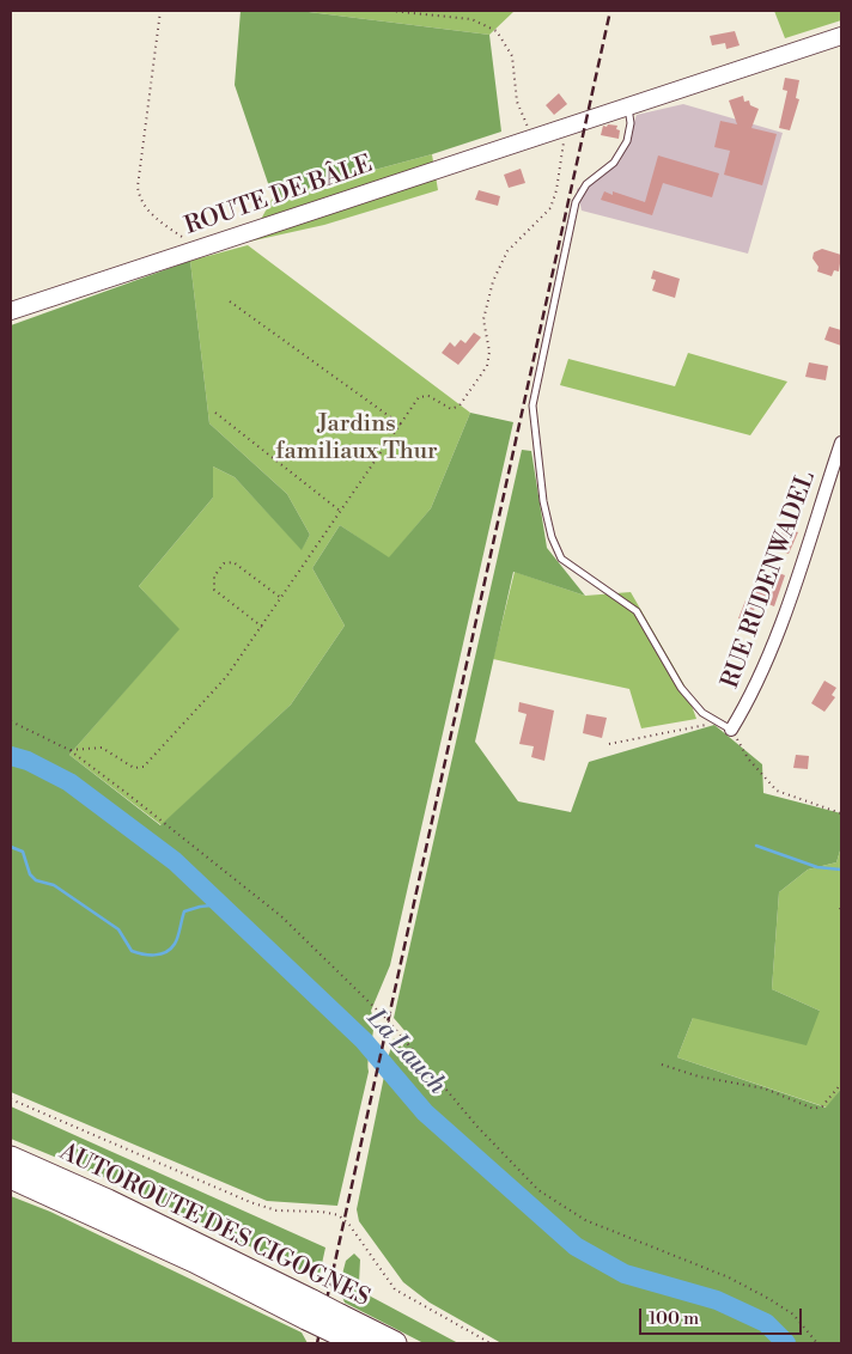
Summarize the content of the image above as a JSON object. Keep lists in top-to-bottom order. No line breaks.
{"streets":{"highway":["AUTOROUTE DES CIGOGNES"],"main road":["ROUTE DE BÂLE"],"street":["RUE RUDENWADEL"]},"water":["La Lauch"],"parks":["Jardins familiaux Thur"],"scale_bar":"100 m"}
